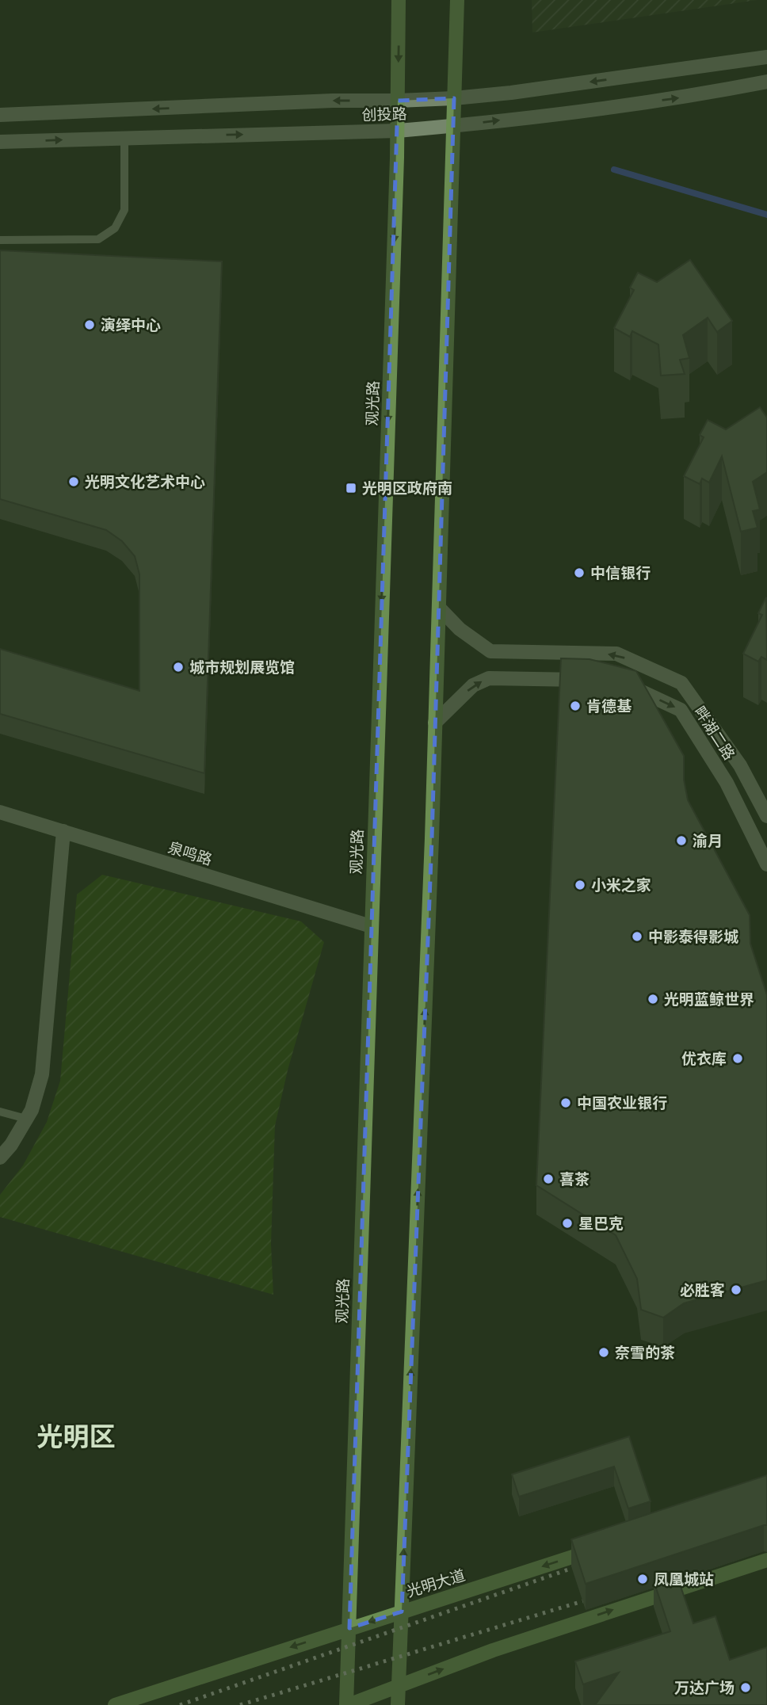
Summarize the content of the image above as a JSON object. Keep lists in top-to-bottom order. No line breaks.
{"streets":{"main road":["观光路","光明大道"],"street":["创投路","畔湖二路","泉鸣路"]},"crossings":[["创投路","观光路"],["观光路","泉鸣路"],["观光路","光明大道"]],"districts":["光明区"],"places":{"other":["演绎中心","光明文化艺术中心","中信银行","城市规划展览馆","肯德基","渝月","小米之家","中影泰得影城","光明蓝鲸世界","优衣库","中国农业银行","喜茶","星巴克","必胜客","奈雪的茶","凤凰城站","万达广场"],"transit":["光明区政府南"]}}
